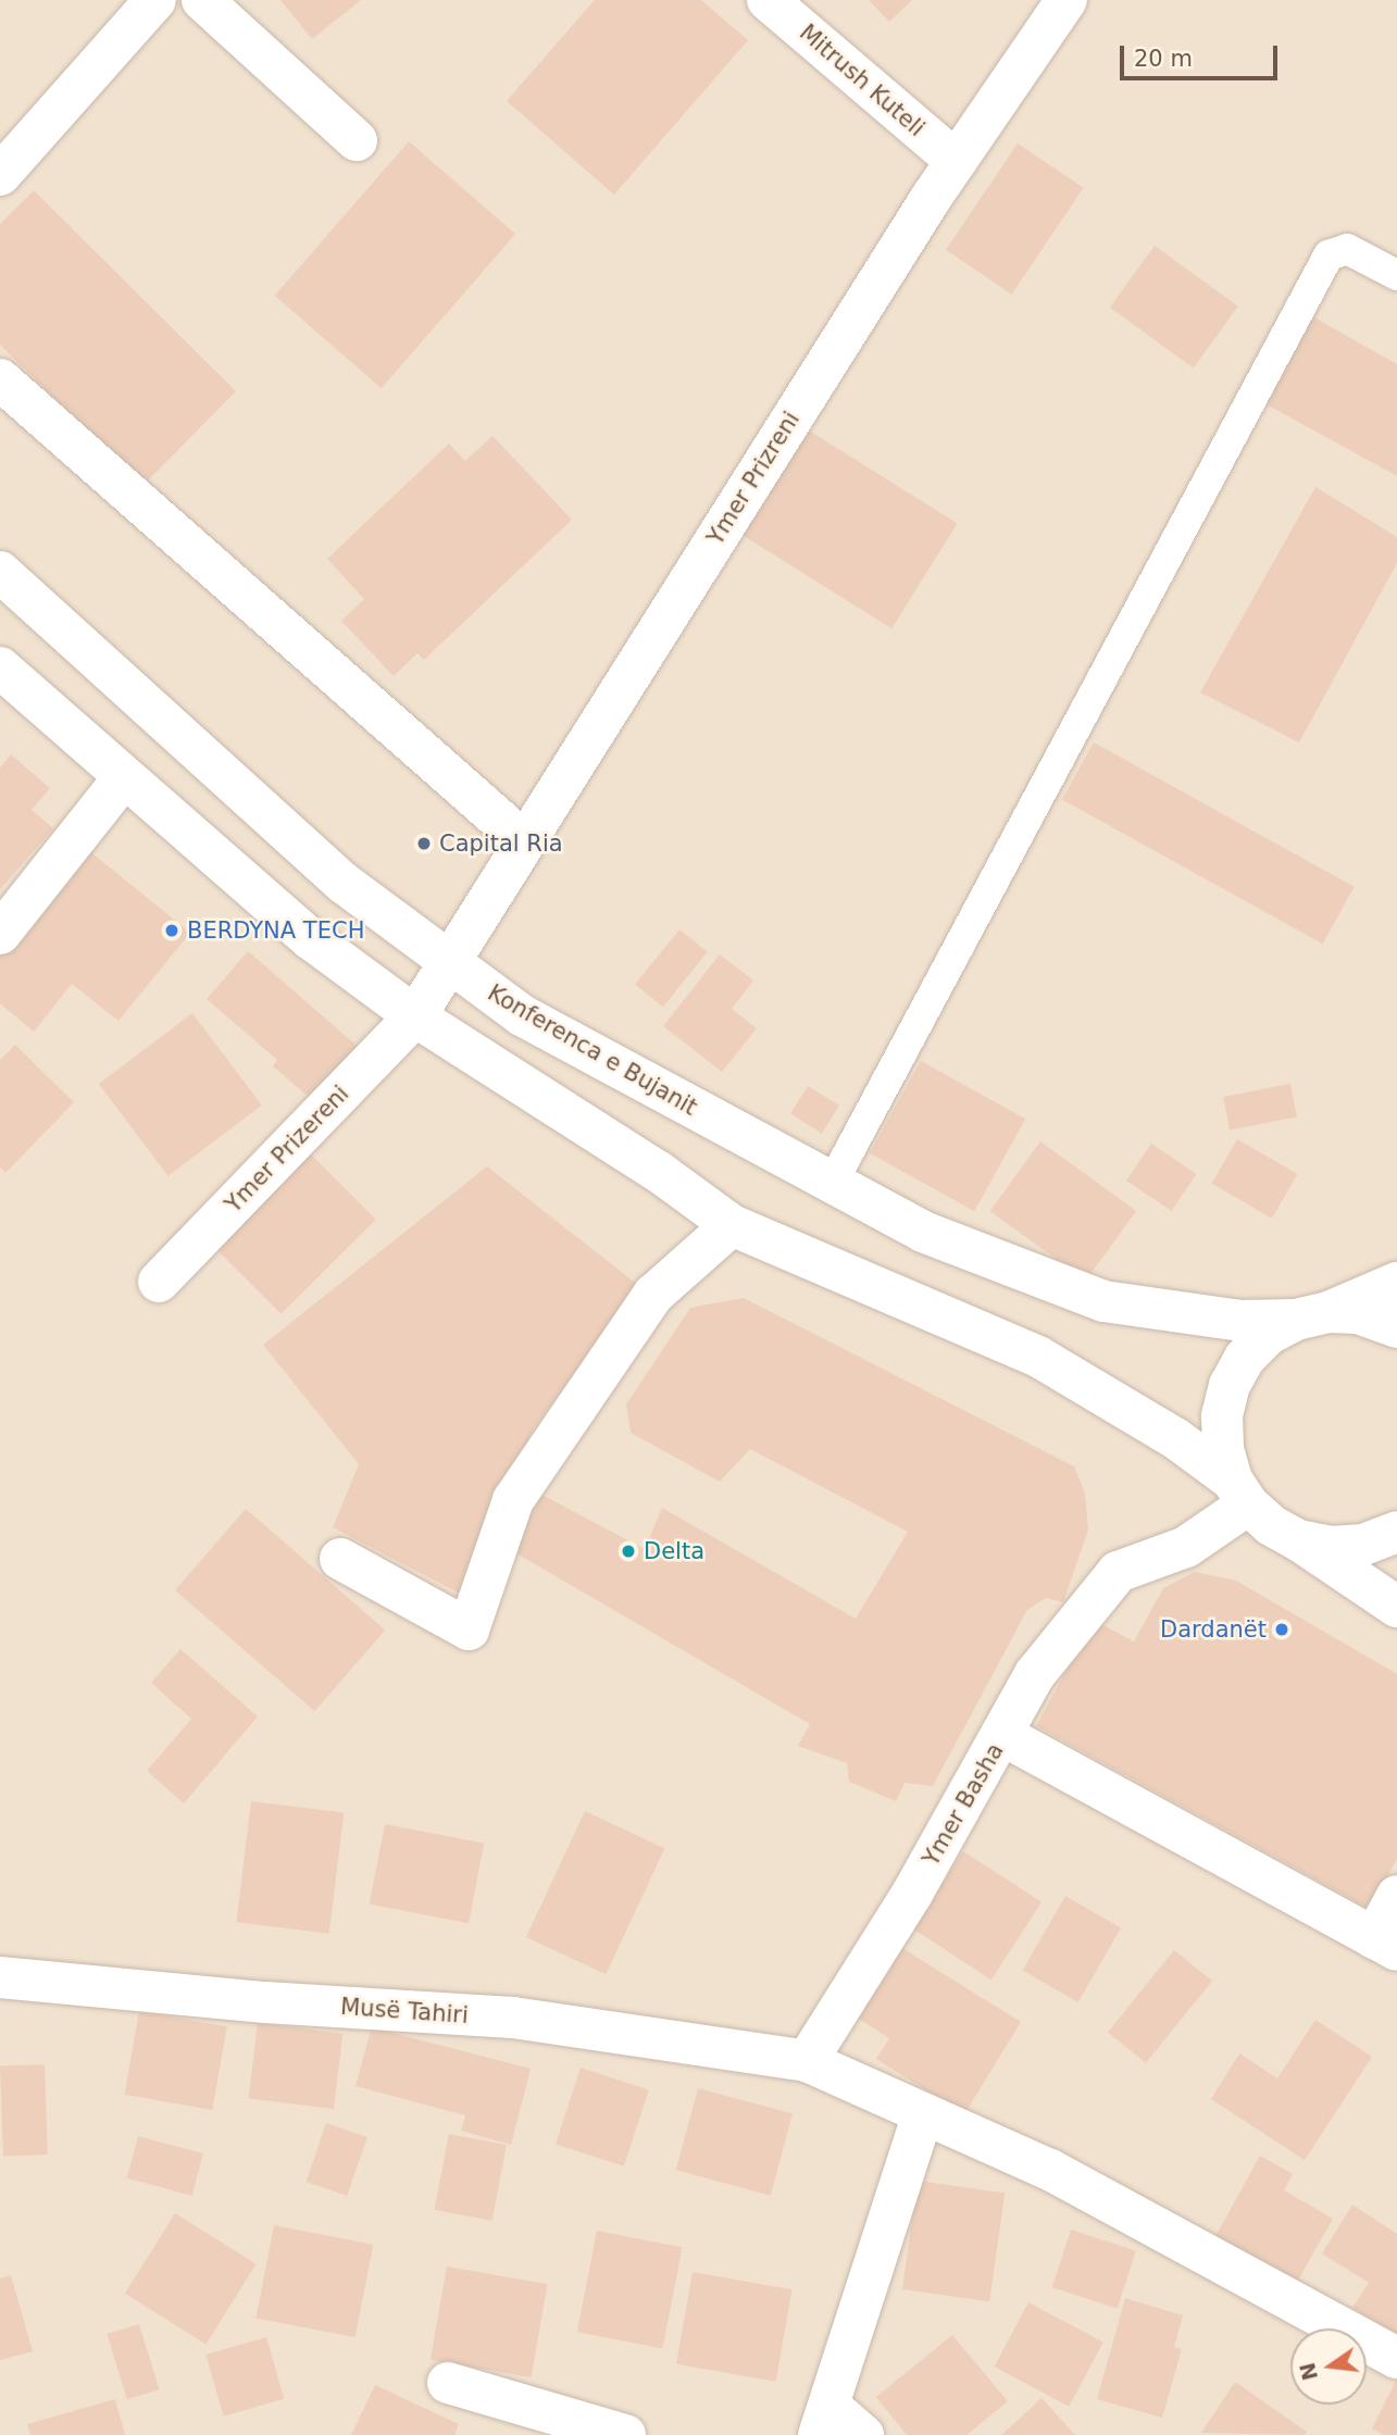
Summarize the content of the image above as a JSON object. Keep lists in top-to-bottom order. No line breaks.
{"streets":{"street":["Mitrush Kuteli","Ymer Prizreni","Konferenca e Bujanit","Ymer Prizereni","Ymer Basha","Musë Tahiri"]},"crossings":[["Mitrush Kuteli","Ymer Prizreni"],["Ymer Prizreni","Konferenca e Bujanit"],["Ymer Prizreni","Ymer Prizereni"],["Konferenca e Bujanit","Ymer Prizereni"],["Ymer Basha","Musë Tahiri"]],"places":["Capital Ria","BERDYNA TECH","Delta","Dardanët"],"scale_bar":"20 m","north":"left"}
